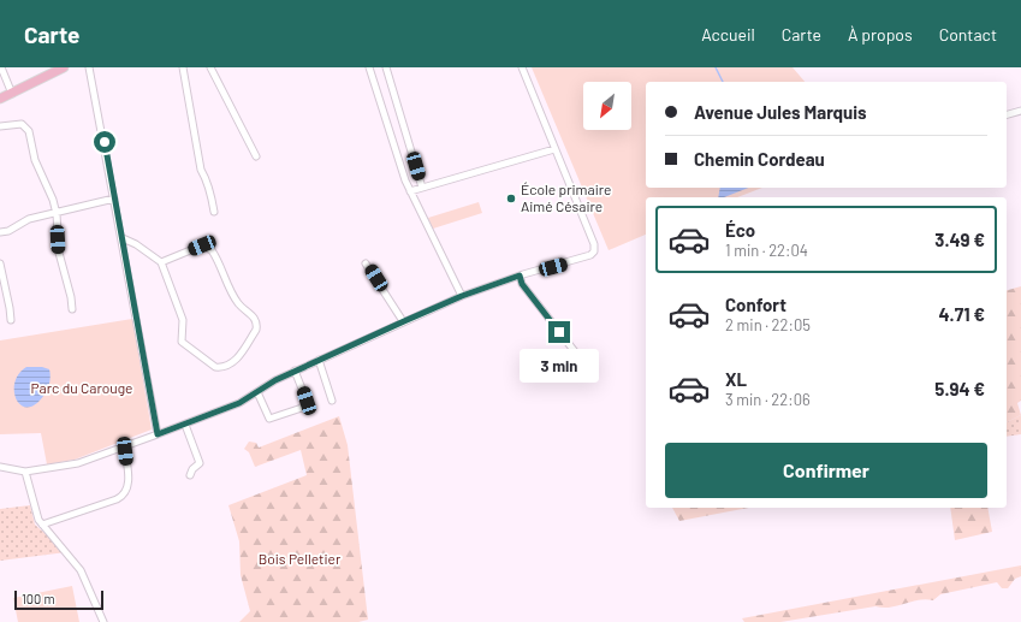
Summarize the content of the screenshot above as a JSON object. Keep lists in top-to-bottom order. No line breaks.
{"parks":["Parc du Carouge","Bois Pelletier"],"places":["École primaire Aimé Césaire"],"scale_bar":"100 m","north":"bottom left","page":{"header":"Carte","nav":["Accueil","Carte","À propos","Contact"],"banner":["Avenue Jules Marquis","Chemin Cordeau"],"list":[{"name":"Éco","note":"1 min · 22:04","value":"3.49 €"},{"name":"Confort","note":"2 min · 22:05","value":"4.71 €"},{"name":"XL","note":"3 min · 22:06","value":"5.94 €"}],"bubble":"3 min","buttons":"Confirmer","scale":"100 m"}}
